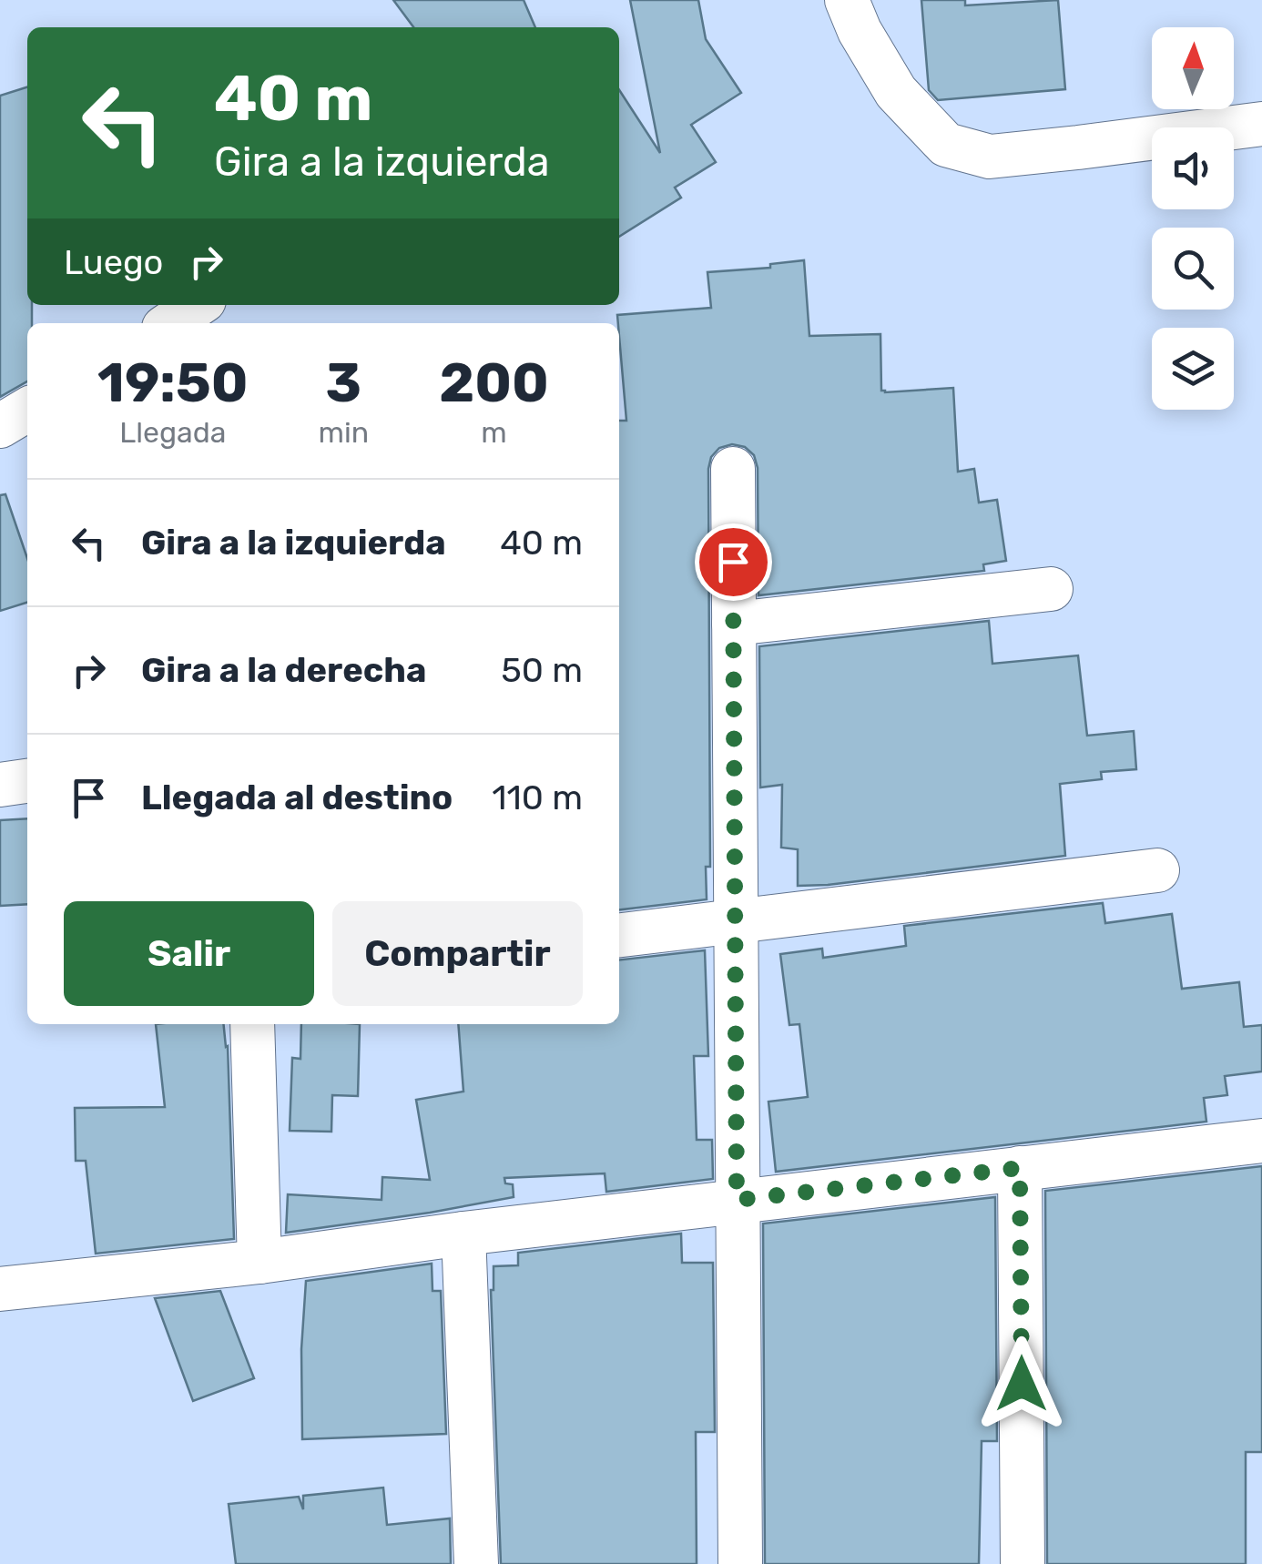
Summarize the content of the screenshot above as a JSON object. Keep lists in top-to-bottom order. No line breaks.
{"north":"top","page":{"turn":["40 m","Gira a la izquierda"],"then":"Luego","eta":["19:50","Llegada","3","min","200","m"],"list":[{"name":"Gira a la izquierda","value":"40 m"},{"name":"Gira a la derecha","value":"50 m"},{"name":"Llegada al destino","value":"110 m"}],"buttons":["Salir","Compartir"]}}
